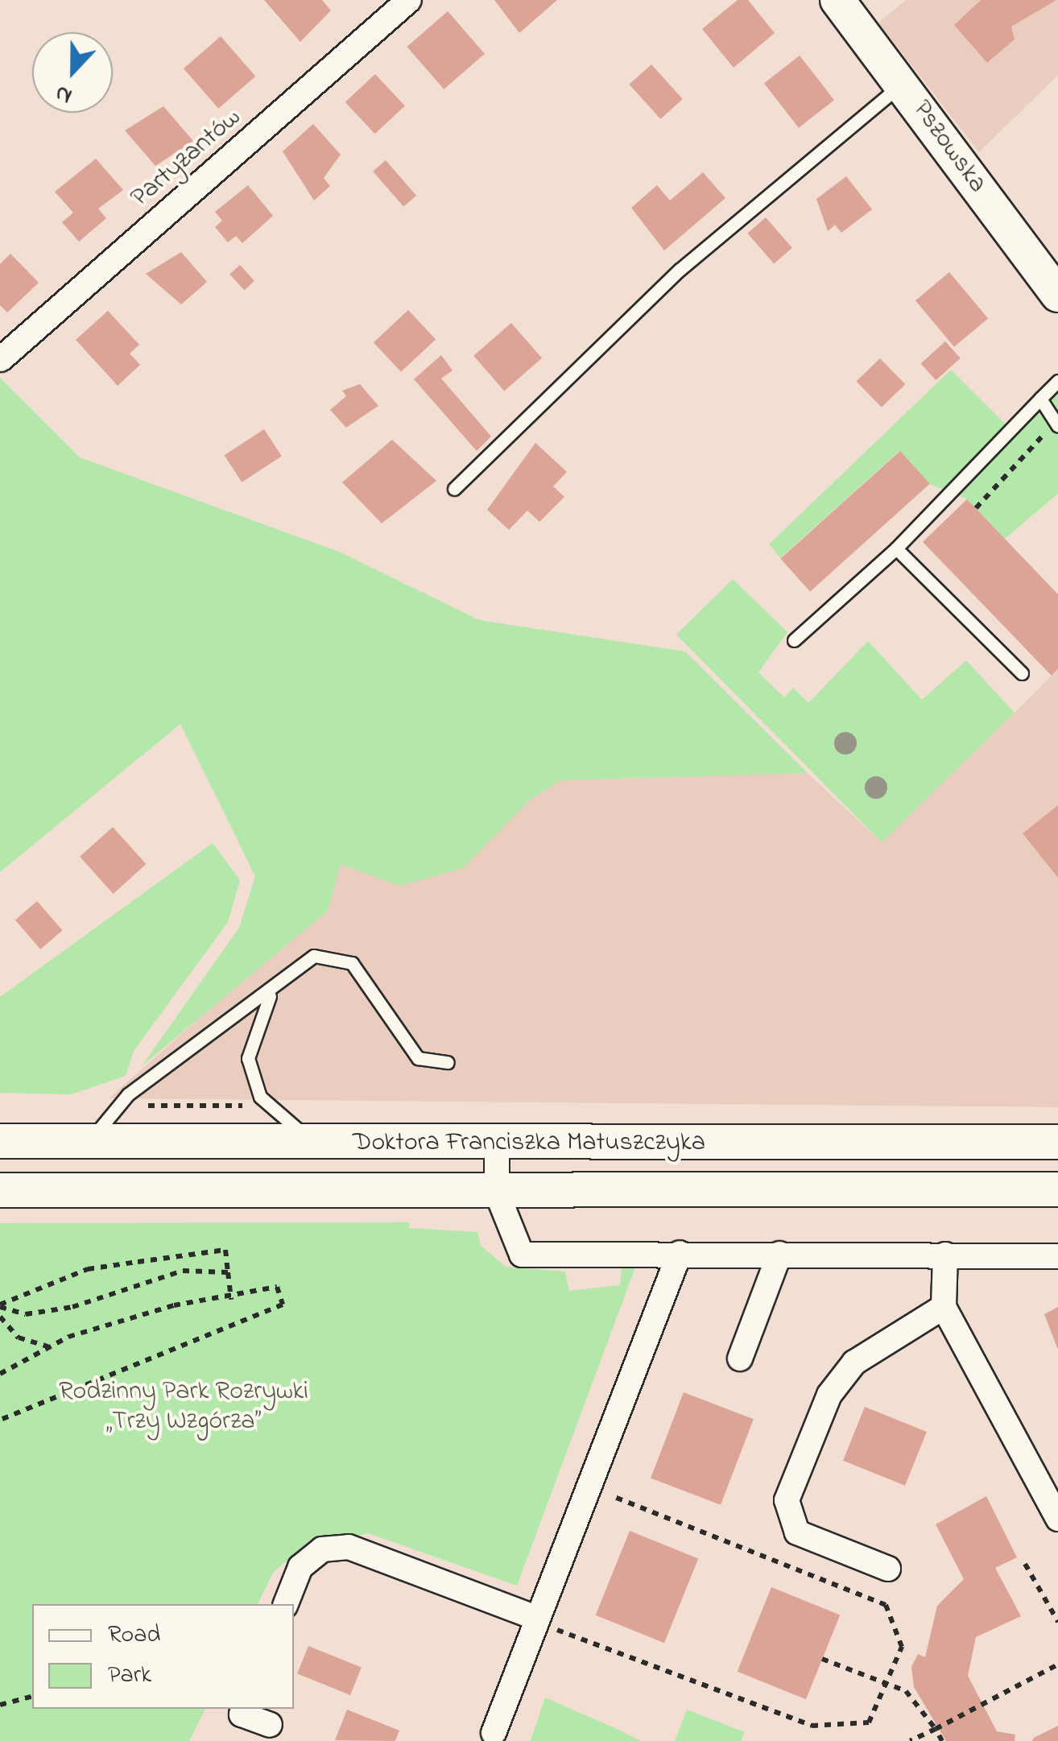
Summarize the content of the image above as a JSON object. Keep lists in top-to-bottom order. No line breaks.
{"streets":{"main road":["Pszowska","Doktora Franciszka Matuszczyka"],"street":["Partyzantów"]},"parks":["Rodzinny Park Rozrywki „Trzy Wzgórza”"],"legend":["Road","Park"],"north":"bottom"}
